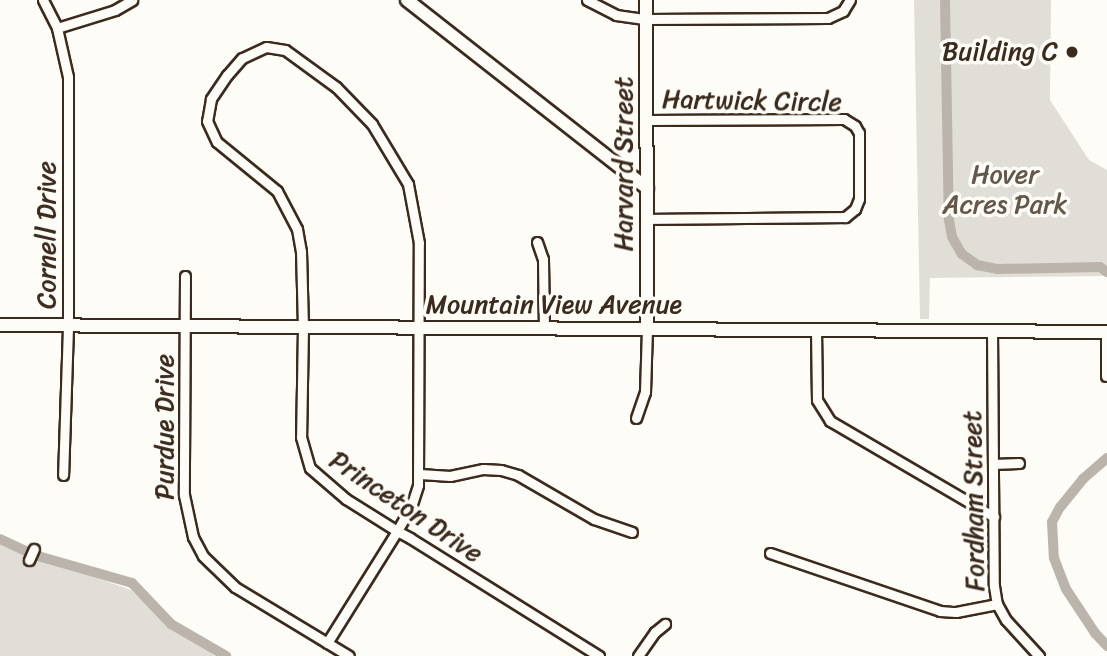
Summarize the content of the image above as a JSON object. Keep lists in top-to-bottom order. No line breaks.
{"streets":{"street":["Hartwick Circle","Harvard Street","Cornell Drive","Mountain View Avenue","Purdue Drive","Fordham Street","Princeton Drive"]},"crossings":[["Hartwick Circle","Harvard Street"],["Harvard Street","Mountain View Avenue"],["Cornell Drive","Mountain View Avenue"],["Mountain View Avenue","Purdue Drive"],["Mountain View Avenue","Fordham Street"],["Mountain View Avenue","Princeton Drive"],["Purdue Drive","Princeton Drive"]],"parks":["Hover Acres Park"],"places":["Building C"]}
